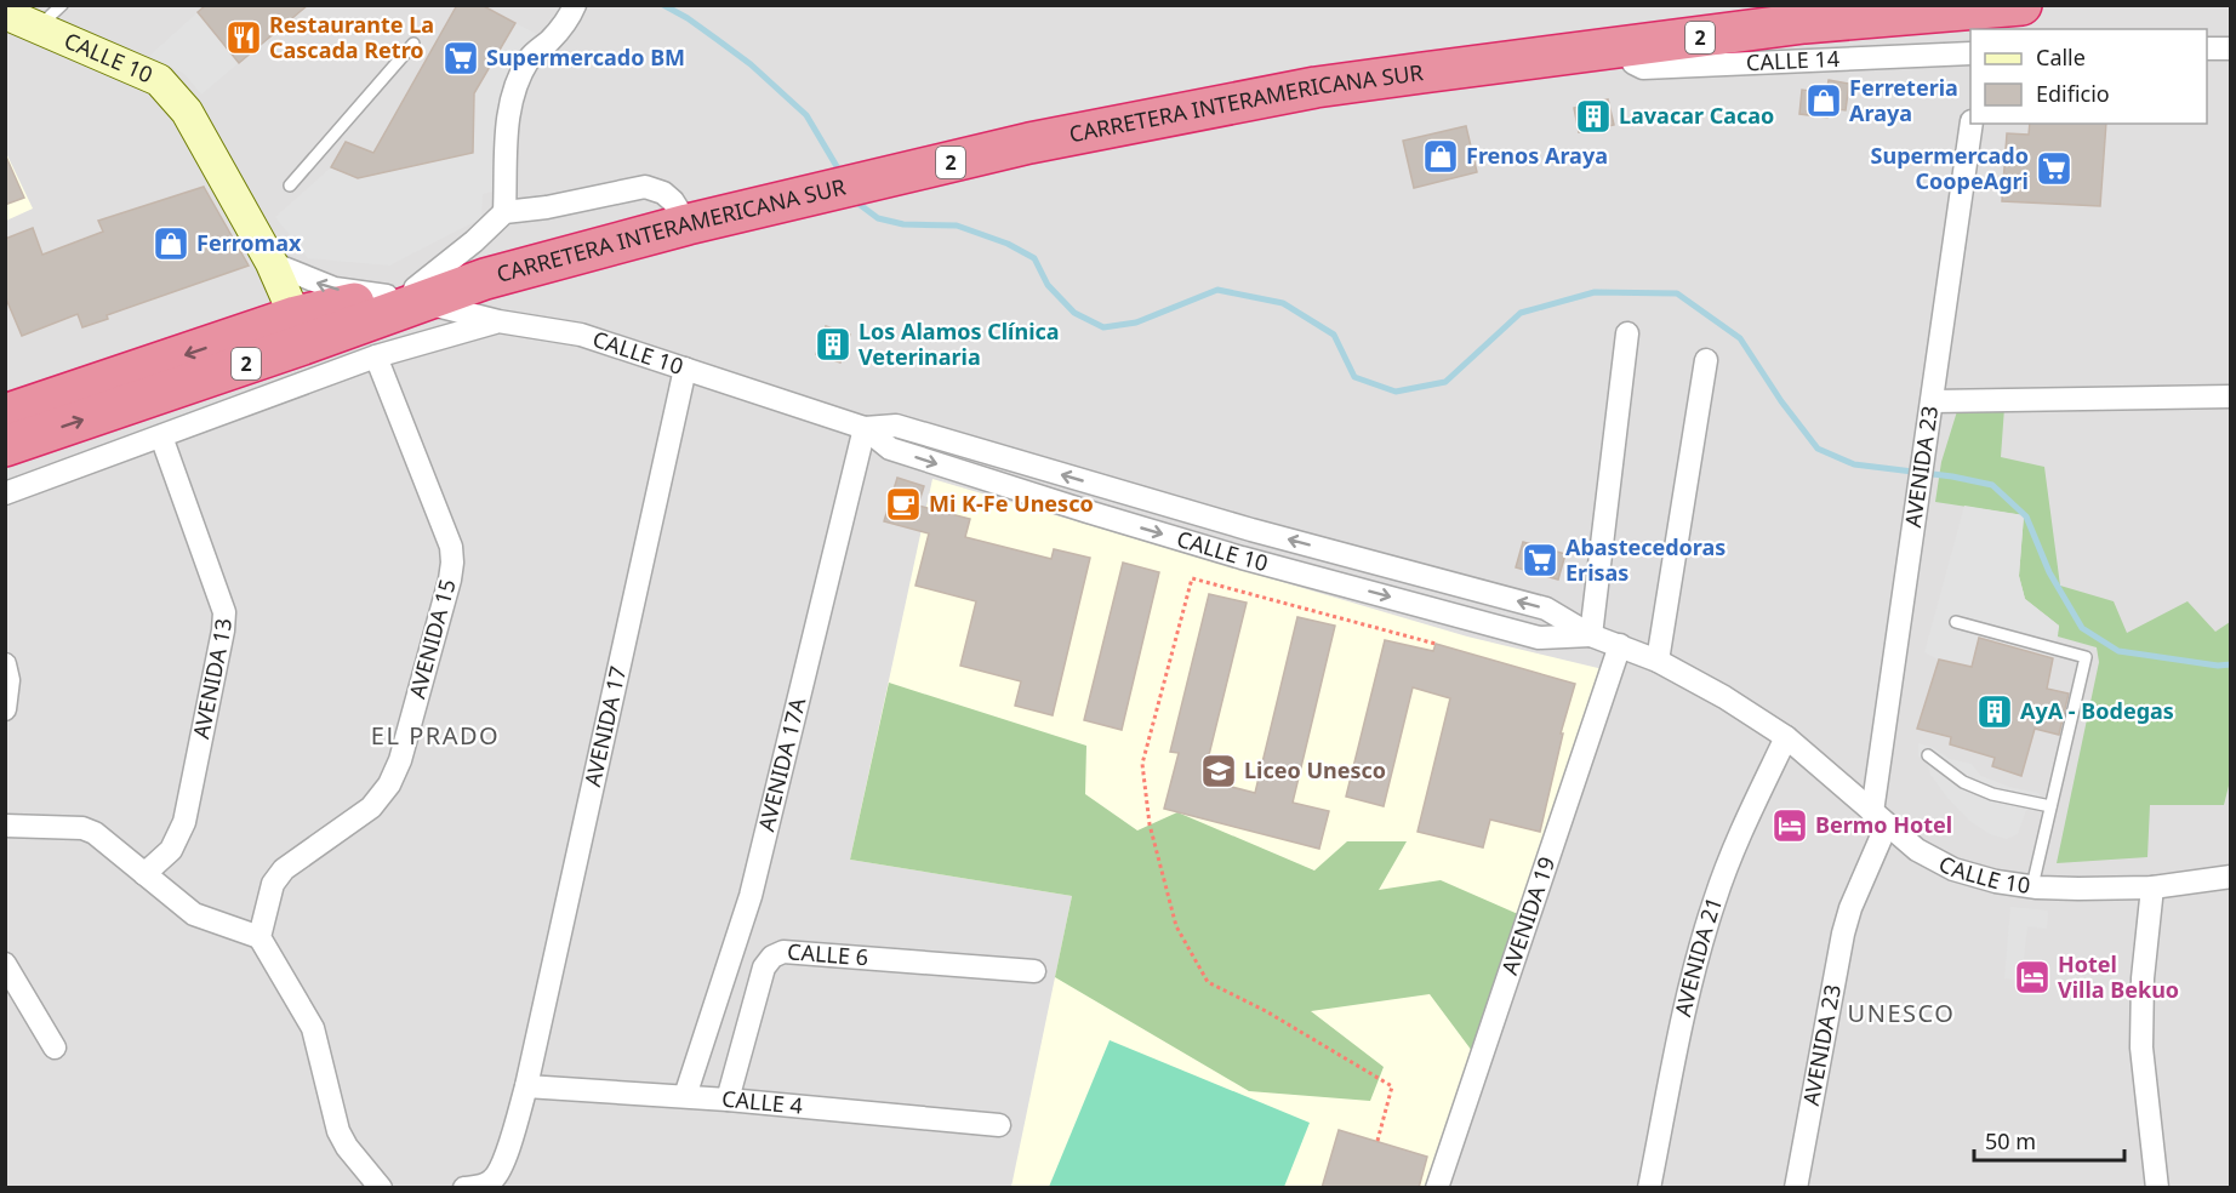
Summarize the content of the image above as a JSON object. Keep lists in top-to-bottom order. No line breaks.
{"streets":{"highway":["2","CARRETERA INTERAMERICANA SUR"],"street":["CALLE 10","CALLE 14","AVENIDA 23","AVENIDA 15","AVENIDA 13","AVENIDA 17","AVENIDA 17A","AVENIDA 19","CALLE 6","AVENIDA 21","CALLE 4"]},"crossings":[["CALLE 10","CARRETERA INTERAMERICANA SUR"],["CALLE 10","AVENIDA 23"],["CALLE 10","AVENIDA 17"],["CALLE 10","AVENIDA 17A"],["CALLE 10","AVENIDA 19"],["CALLE 10","AVENIDA 21"],["CALLE 14","CARRETERA INTERAMERICANA SUR"],["AVENIDA 17","CALLE 4"],["AVENIDA 17A","CALLE 4"],["CALLE 6","CALLE 4"]],"districts":["EL PRADO","UNESCO"],"places":{"restaurant":["Restaurante La Cascada Retro"],"supermarket":["Supermercado BM","Supermercado CoopeAgri","Abastecedoras Erisas"],"shop":["Ferreteria Araya","Frenos Araya","Ferromax"],"building":["Lavacar Cacao","Los Alamos Clínica Veterinaria","AyA - Bodegas"],"cafe":["Mi K-Fe Unesco"],"school or university":["Liceo Unesco"],"hotel":["Bermo Hotel","Hotel Villa Bekuo"]},"legend":["Calle","Edificio"],"scale_bar":"50 m"}
